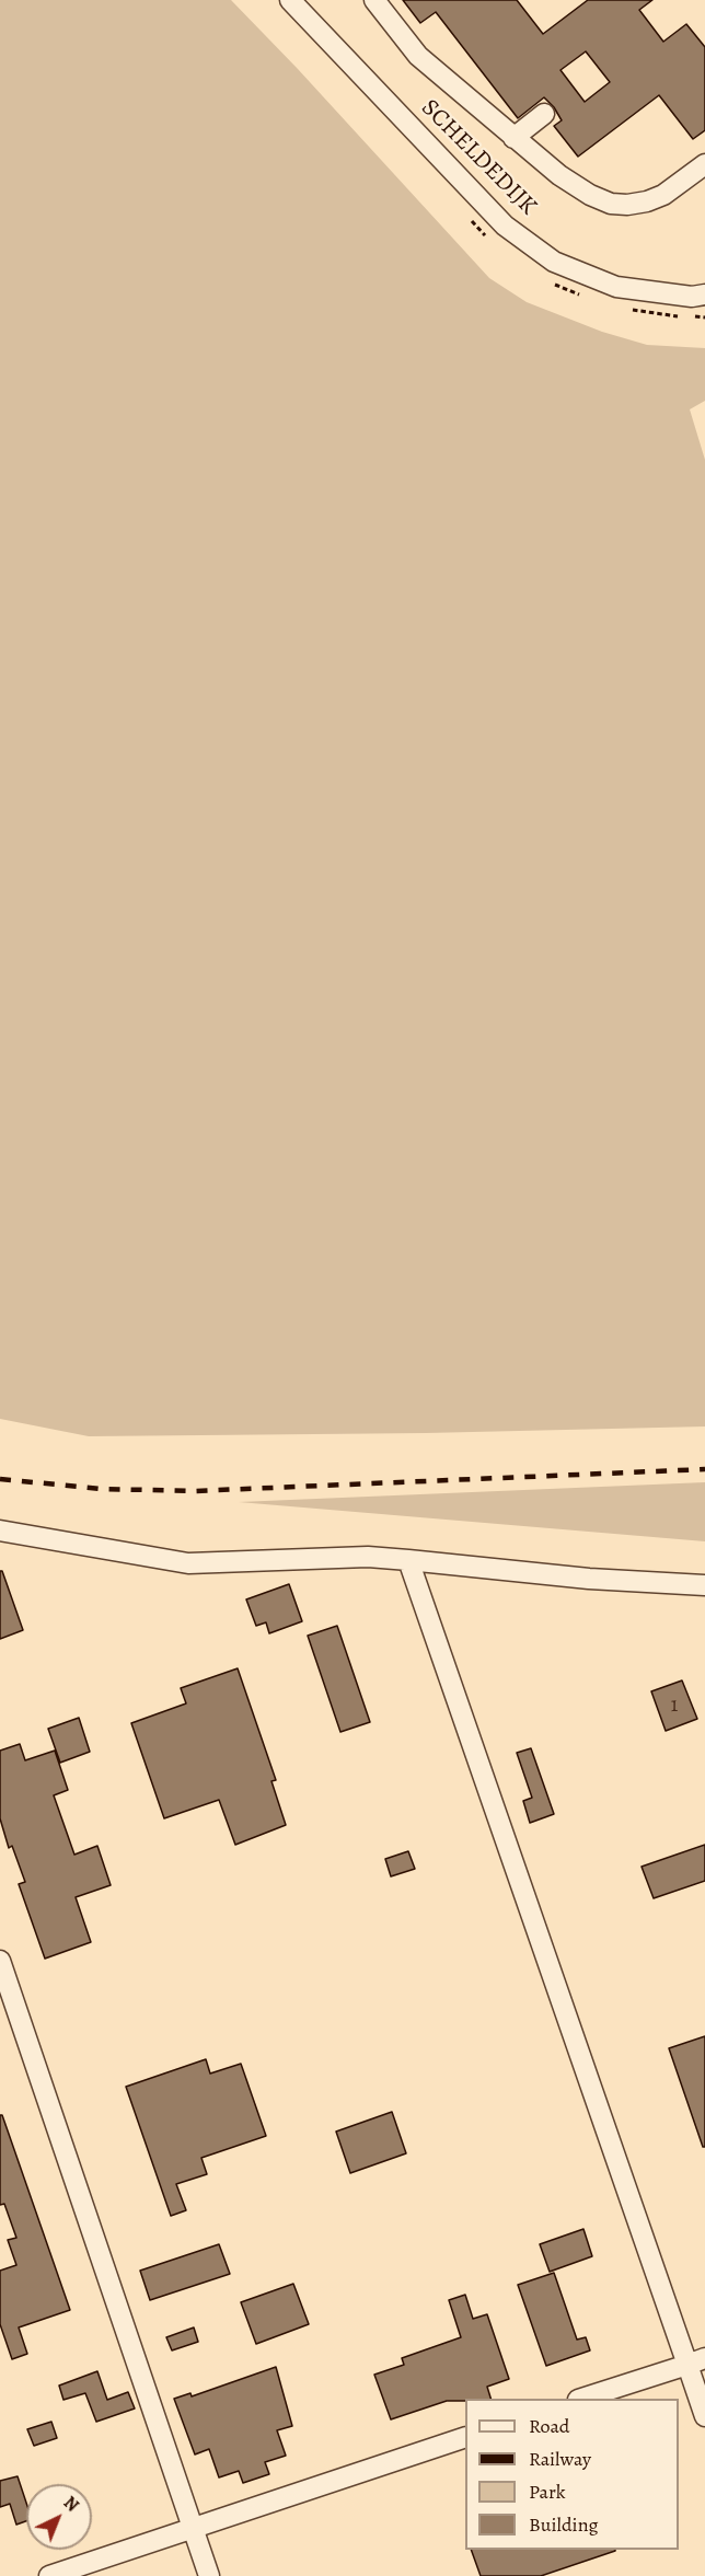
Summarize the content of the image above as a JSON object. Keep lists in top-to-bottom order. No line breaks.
{"streets":{"street":["SCHELDEDIJK"]},"house_numbers":["1"],"legend":["Road","Railway","Park","Building"],"north":"top right"}
